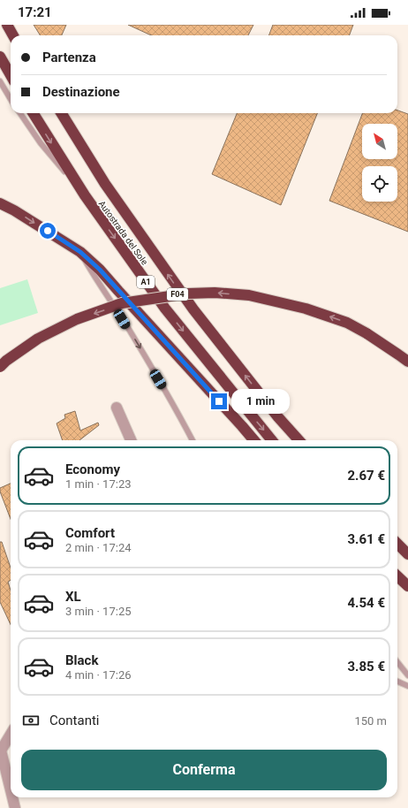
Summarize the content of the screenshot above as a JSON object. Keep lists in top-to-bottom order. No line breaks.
{"streets":{"highway":["Autostrada del Sole","A1","F04"]},"north":"top left","page":{"status":"17:21","banner":["Partenza","Destinazione"],"bubble":"1 min","list":[{"name":"Economy","note":"1 min · 17:23","value":"2.67 €"},{"name":"Comfort","note":"2 min · 17:24","value":"3.61 €"},{"name":"XL","note":"3 min · 17:25","value":"4.54 €"},{"name":"Black","note":"4 min · 17:26","value":"3.85 €"}],"pay":["Contanti","150 m"],"buttons":"Conferma"}}
